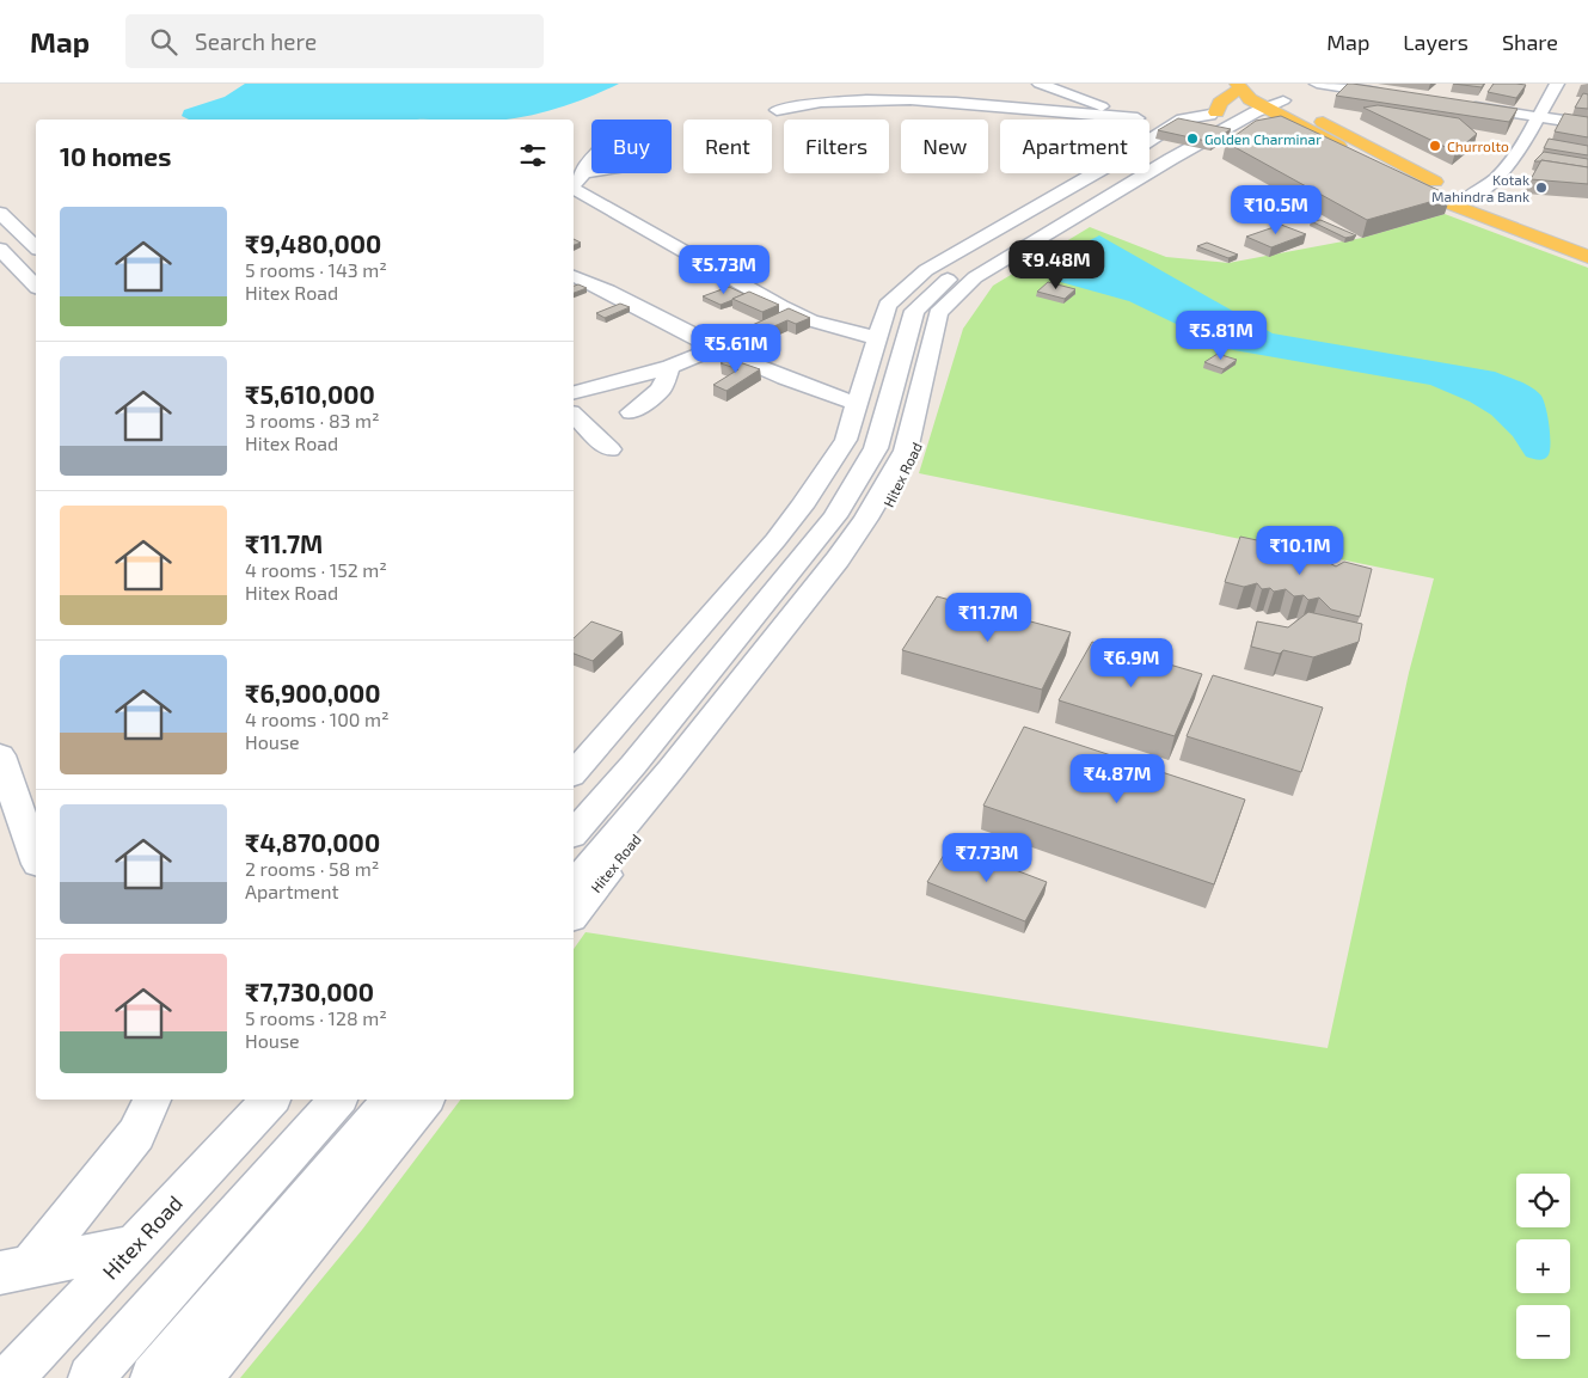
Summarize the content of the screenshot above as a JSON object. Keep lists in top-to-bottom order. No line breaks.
{"streets":{"street":["Hitex Road"]},"places":["Golden Charminar","Churrolto","Kotak Mahindra Bank"],"page":{"header":"Map","search":"Search here","nav":["Map","Layers","Share"],"chip":["Buy","Rent","Filters","New","Apartment"],"heading":"10 homes","price":["₹10.5M","₹9.48M","₹5.73M","₹5.81M","₹5.61M","₹10.1M","₹11.7M","₹6.9M","₹4.87M","₹7.73M"],"list":[{"name":"₹9,480,000","note":"5 rooms · 143 m² · Hitex Road"},{"name":"₹5,610,000","note":"3 rooms · 83 m² · Hitex Road"},{"name":"₹11.7M","note":"4 rooms · 152 m² · Hitex Road"},{"name":"₹6,900,000","note":"4 rooms · 100 m² · House"},{"name":"₹4,870,000","note":"2 rooms · 58 m² · Apartment"},{"name":"₹7,730,000","note":"5 rooms · 128 m² · House"}],"map_buttons":["+","−"]}}
